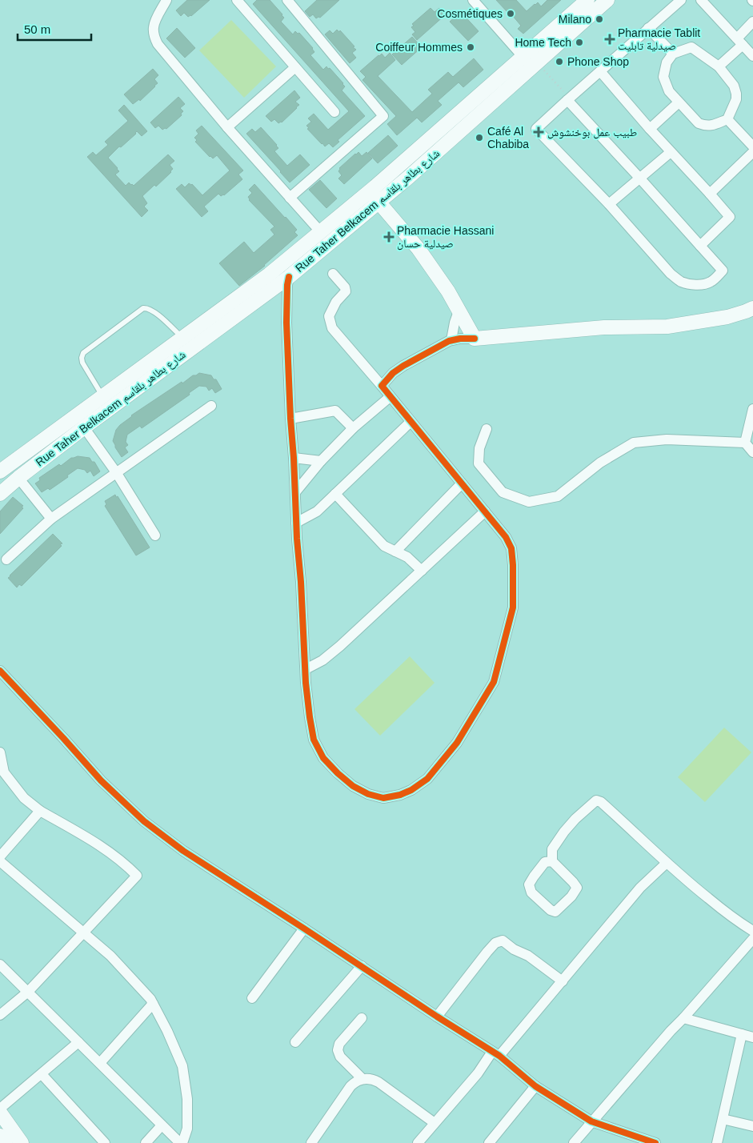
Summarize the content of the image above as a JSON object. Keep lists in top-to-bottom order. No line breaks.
{"streets":{"main road":["Rue Taher Belkacem شارع بطاهر بلقاسم"]},"places":{"other":["Cosmétiques","Milano","Home Tech","Coiffeur Hommes","Phone Shop","Café Al Chabiba"],"health":["Pharmacie Tablit صيدلية تابليت","طبيب عمل بوخنشوش","Pharmacie Hassani صيدلية حسان"]},"scale_bar":"50 m"}
